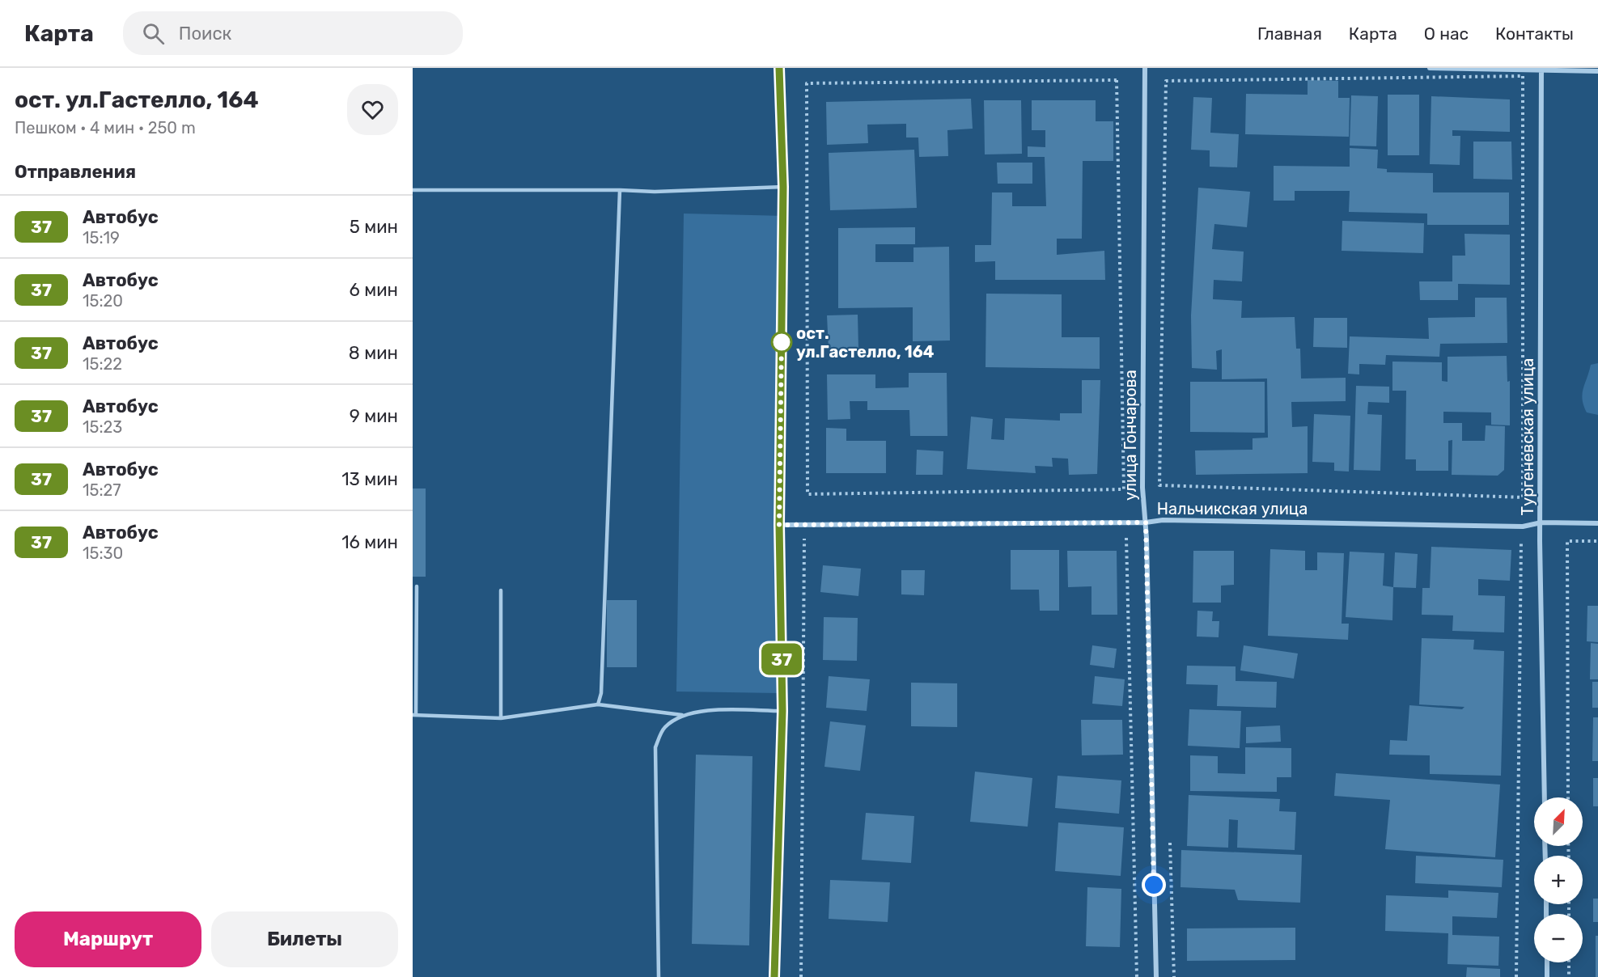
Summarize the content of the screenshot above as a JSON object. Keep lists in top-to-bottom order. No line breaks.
{"streets":{"street":["улица Гончарова","Тургеневская улица","Нальчикская улица"]},"crossings":[["улица Гончарова","Нальчикская улица"],["Тургеневская улица","Нальчикская улица"]],"places":["ост. ул.Гастелло, 164"],"lines":["bus line 37"],"north":"top right","page":{"header":"Карта","search":"Поиск","nav":["Главная","Карта","О нас","Контакты"],"heading":[["ост. ул.Гастелло, 164","Пешком · 4 мин · 250 m"],"Отправления"],"on_map":"37","list":[{"mark":"37","name":"Автобус","note":"15:19","value":"5 мин"},{"mark":"37","name":"Автобус","note":"15:20","value":"6 мин"},{"mark":"37","name":"Автобус","note":"15:22","value":"8 мин"},{"mark":"37","name":"Автобус","note":"15:23","value":"9 мин"},{"mark":"37","name":"Автобус","note":"15:27","value":"13 мин"},{"mark":"37","name":"Автобус","note":"15:30","value":"16 мин"}],"map_buttons":["+","−"],"buttons":["Маршрут","Билеты"]}}
